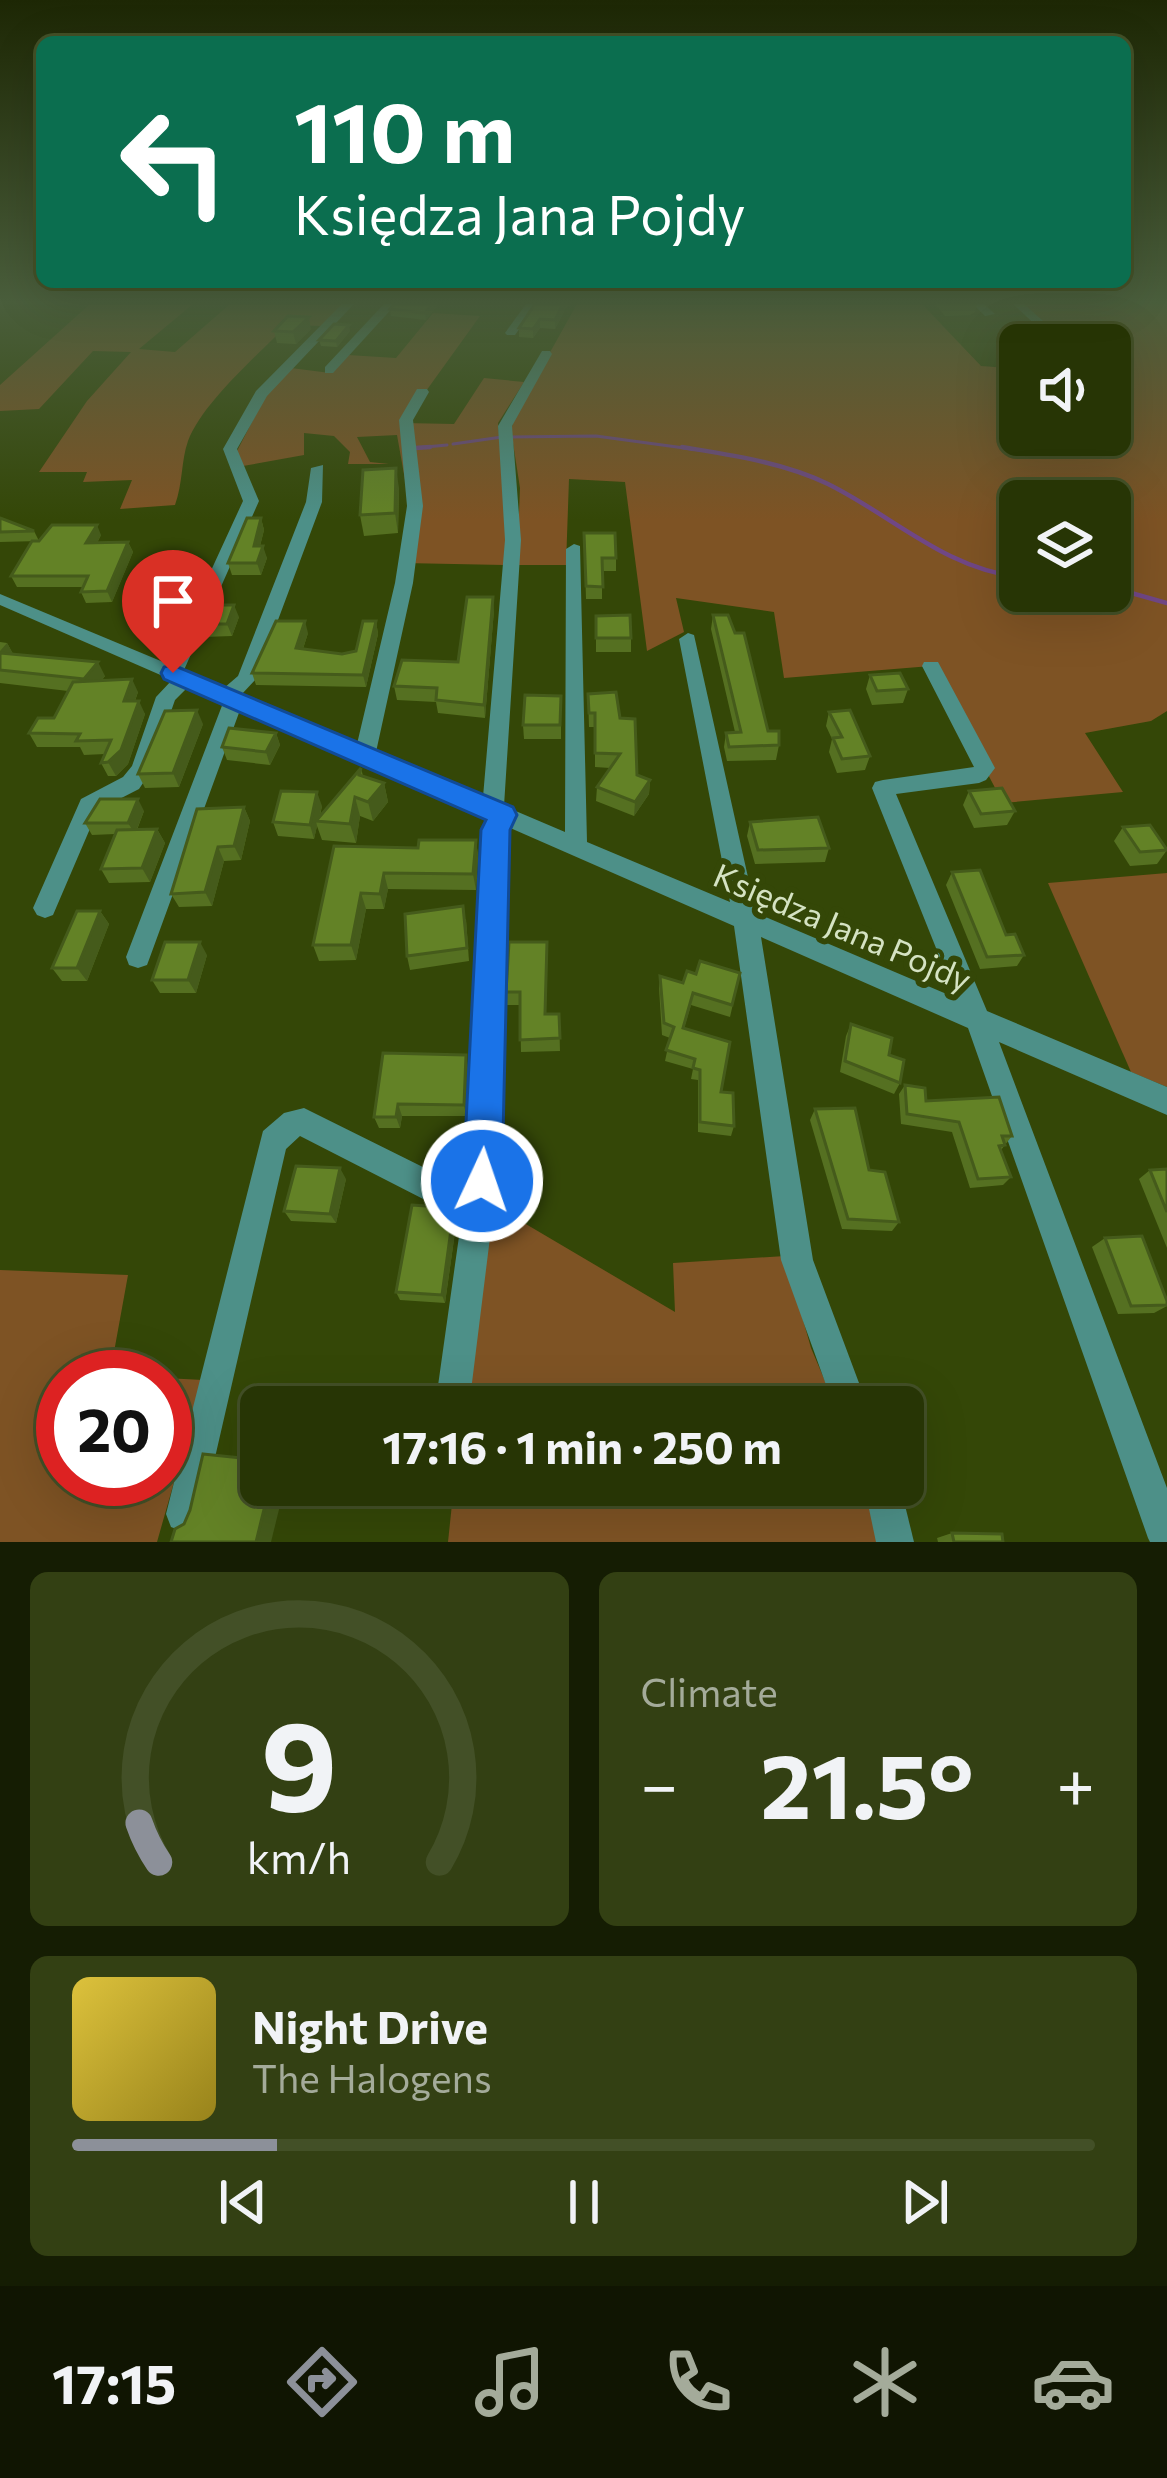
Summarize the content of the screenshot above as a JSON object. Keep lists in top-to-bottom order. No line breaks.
{"streets":{"street":["Księdza Jana Pojdy"]},"page":{"turn":["110 m","Księdza Jana Pojdy"],"limit":"20","trip":"17:16 · 1 min · 250 m","tile":"Climate","heat":["−","21.5°","+"],"song":["Night Drive","The Halogens"],"tabs":"17:15","gauge":["9","km/h"]}}
